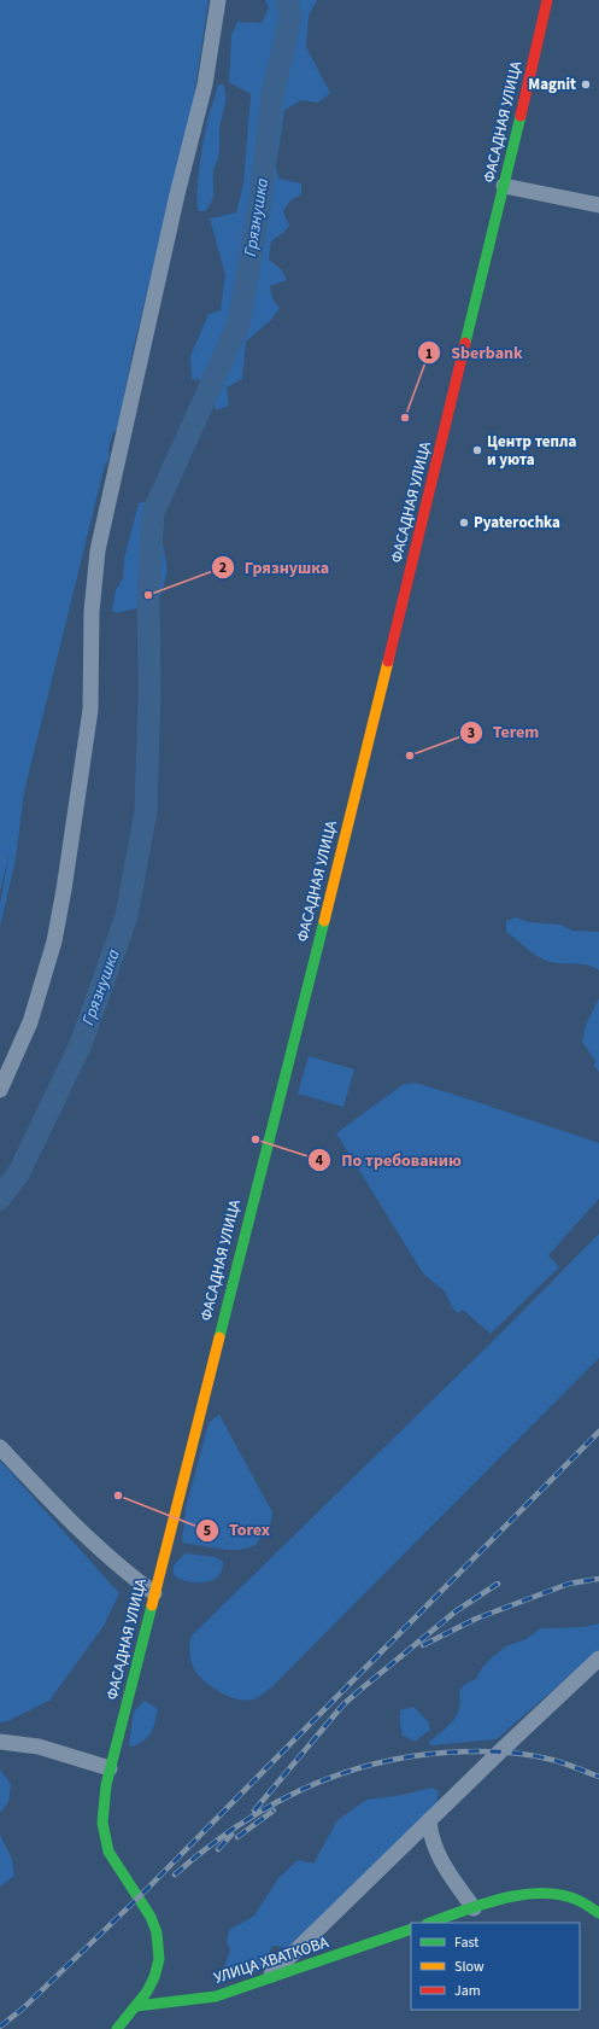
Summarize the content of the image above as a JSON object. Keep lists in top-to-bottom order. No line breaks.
{"streets":{"main road":["ФАСАДНАЯ УЛИЦА","УЛИЦА ХВАТКОВА"]},"crossings":[["ФАСАДНАЯ УЛИЦА","УЛИЦА ХВАТКОВА"]],"water":["Грязнушка"],"places":["Magnit","Sberbank","Центр тепла и уюта","Pyaterochka","Грязнушка","Terem","По требованию","Torex"],"legend":["Fast","Slow","Jam"]}
